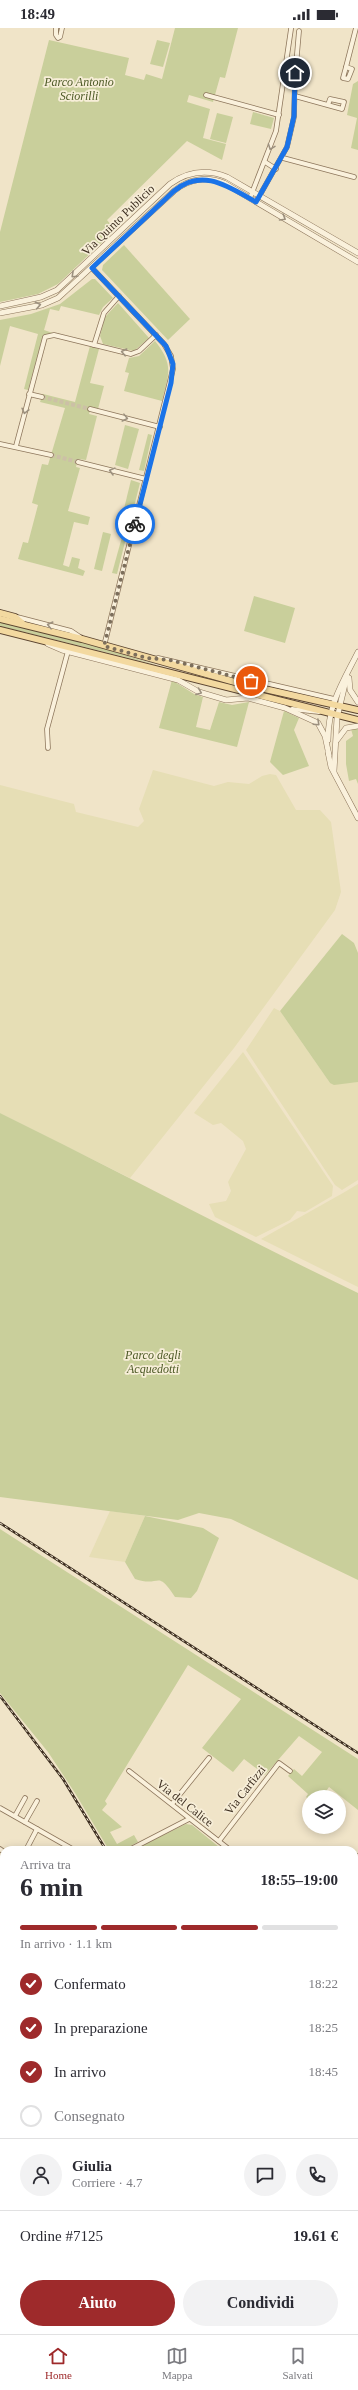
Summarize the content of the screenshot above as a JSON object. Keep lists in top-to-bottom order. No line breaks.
{"streets":{"street":["Via Quinto Publicio","Via Carfizzi","Via del Calice"]},"crossings":[["Via Carfizzi","Via del Calice"]],"parks":["Parco Antonio Sciorilli","Parco degli Acquedotti"],"page":{"status":"18:49","heading":["6 min","Arriva tra","18:55–19:00"],"panel":["Giulia","Corriere · 4.7","Ordine #7125","19.61 €"],"bar":"In arrivo · 1.1 km","list":[["Confermato","18:22"],["In preparazione","18:25"],["In arrivo","18:45"],"Consegnato"],"buttons":["Aiuto","Condividi"],"tabs":["Home","Mappa","Salvati"]}}
